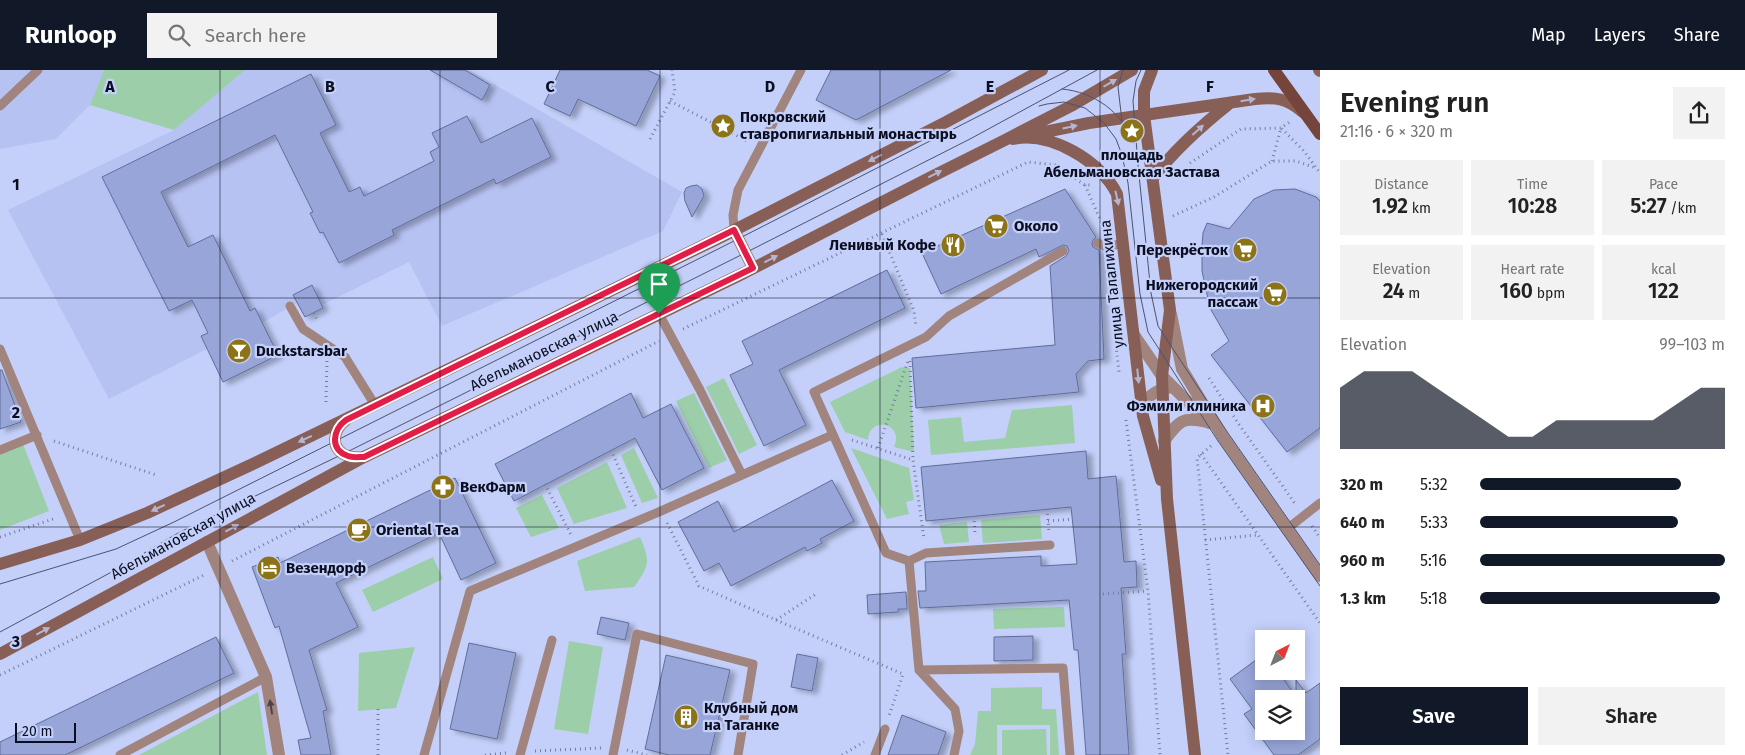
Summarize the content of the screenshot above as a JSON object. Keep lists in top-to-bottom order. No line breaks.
{"streets":{"main road":["улица Талалихина","Абельмановская улица"]},"crossings":[["улица Талалихина","Абельмановская улица"]],"places":{"place":["Покровский ставропигиальный монастырь","площадь Абельмановская Застава"],"supermarket":["Около","Перекрёсток","Нижегородский пассаж"],"restaurant":["Ленивый Кофе"],"bar":["Duckstarsbar"],"hospital":["Фэмили клиника"],"pharmacy":["ВекФарм"],"cafe":["Oriental Tea"],"hotel":["Везендорф"],"building":["Клубный дом на Таганке"]},"scale_bar":"20 m","north":"top right","page":{"header":"Runloop","search":"Search here","nav":["Map","Layers","Share"],"heading":["Evening run","21:16 · 6 × 320 m"],"stats":[["Distance","1.92 km"],["Time","10:28"],["Pace","5:27 /km"],["Elevation","24 m"],["Heart rate","160 bpm"],["kcal","122"]],"chart":["Elevation","99–103 m"],"list":[{"name":"320 m","note":"5:32"},{"name":"640 m","note":"5:33"},{"name":"960 m","note":"5:16"},{"name":"1.3 km","note":"5:18"}],"buttons":["Save","Share"],"scale":"20 m"},"grid":{"columns":["A","B","C","D","E","F"],"rows":["1","2","3"]}}
